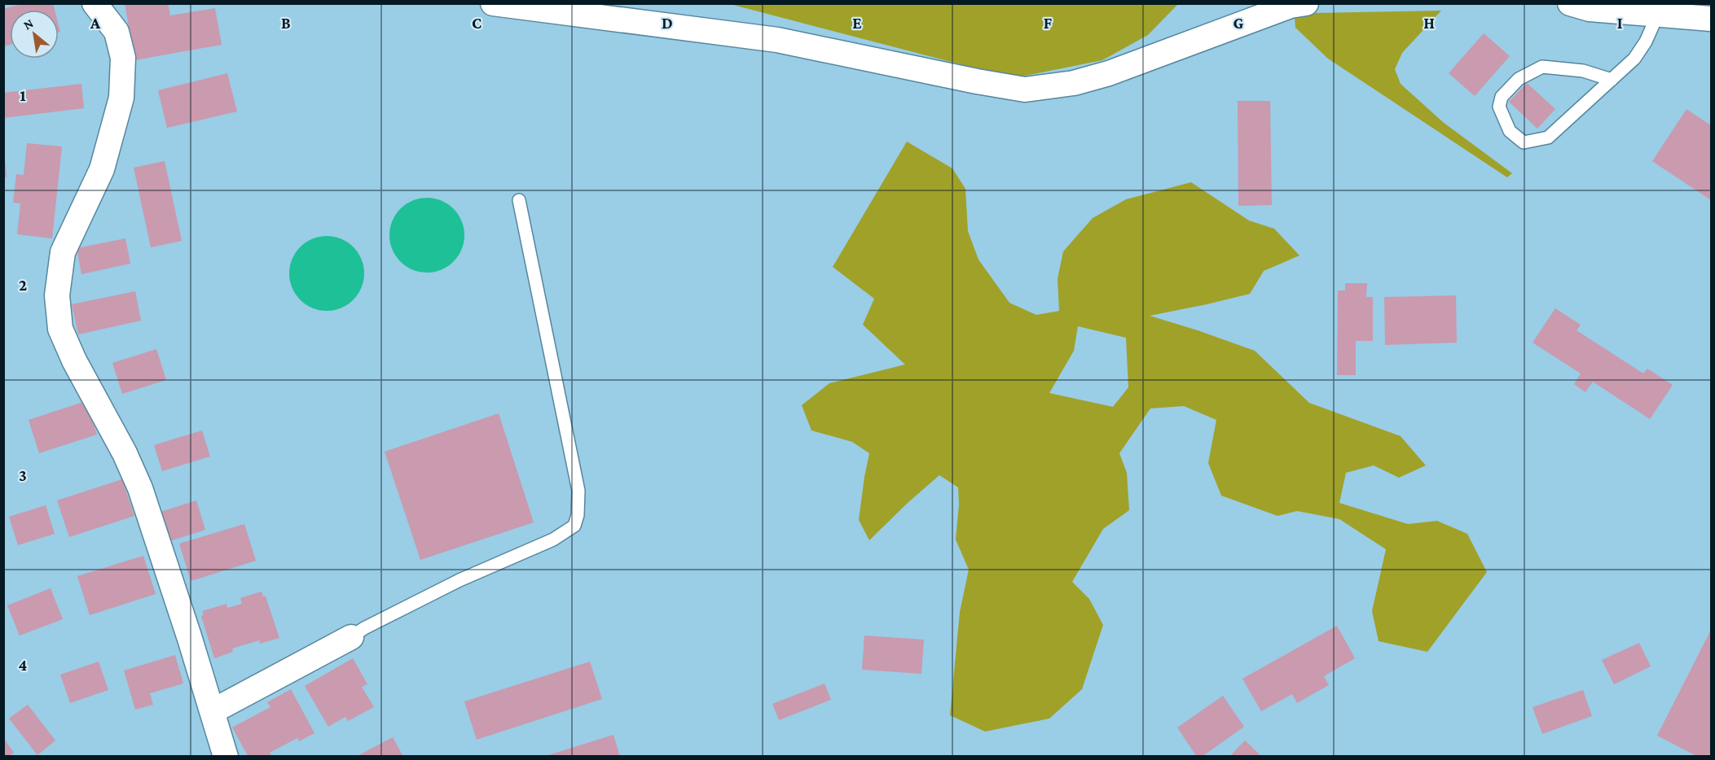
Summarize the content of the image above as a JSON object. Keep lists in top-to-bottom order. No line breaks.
{"north":"top left","grid":{"columns":["A","B","C","D","E","F","G","H","I"],"rows":["1","2","3","4"]}}
